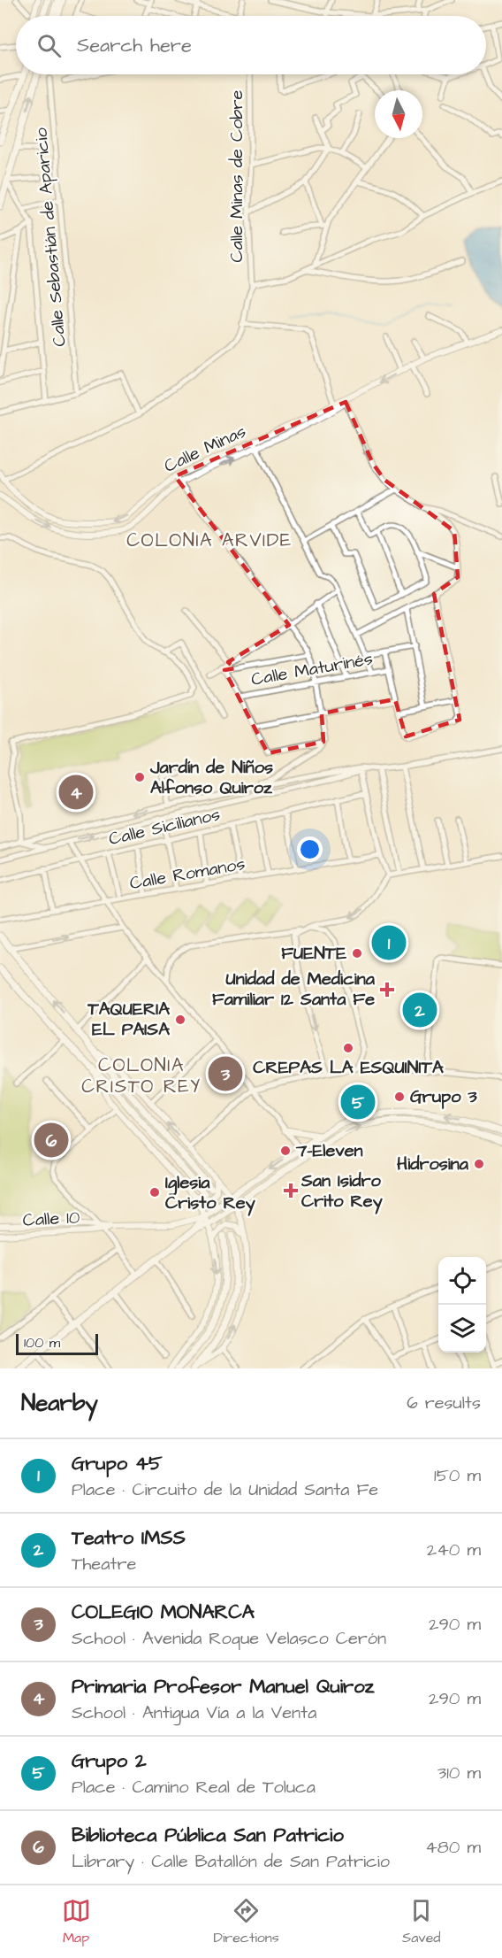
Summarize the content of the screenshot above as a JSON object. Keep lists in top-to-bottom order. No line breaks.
{"streets":{"street":["Calle Minas de Cobre","Calle Sebastián de Aparicio","Calle Minas","Calle Maturinés","Calle Sicilianos","Calle Romanos","Calle 10"]},"districts":["COLONIA ARVIDE","COLONIA CRISTO REY"],"places":{"other":["Jardín de Niños Alfonso Quiroz","FUENTE","TAQUERIA EL PAISA","CREPAS LA ESQUINITA","Grupo 3","7-Eleven","Hidrosina","Iglesia Cristo Rey"],"health":["Unidad de Medicina Familiar 12 Santa Fe","San Isidro Crito Rey"]},"scale_bar":"100 m","north":"bottom","page":{"search":"Search here","pins":["4","1","2","3","5","6"],"scale":"100 m","heading":["Nearby","6 results"],"list":[{"mark":"1","name":"Grupo 45","note":"Place · Circuito de la Unidad Santa Fe","value":"150 m"},{"mark":"2","name":"Teatro IMSS","note":"Theatre","value":"240 m"},{"mark":"3","name":"COLEGIO MONARCA","note":"School · Avenida Roque Velasco Cerón","value":"290 m"},{"mark":"4","name":"Primaria Profesor Manuel Quiroz","note":"School · Antigua Vía a la Venta","value":"290 m"},{"mark":"5","name":"Grupo 2","note":"Place · Camino Real de Toluca","value":"310 m"},{"mark":"6","name":"Biblioteca Pública San Patricio","note":"Library · Calle Batallón de San Patricio","value":"480 m"}],"nav":["Map","Directions","Saved"]}}
